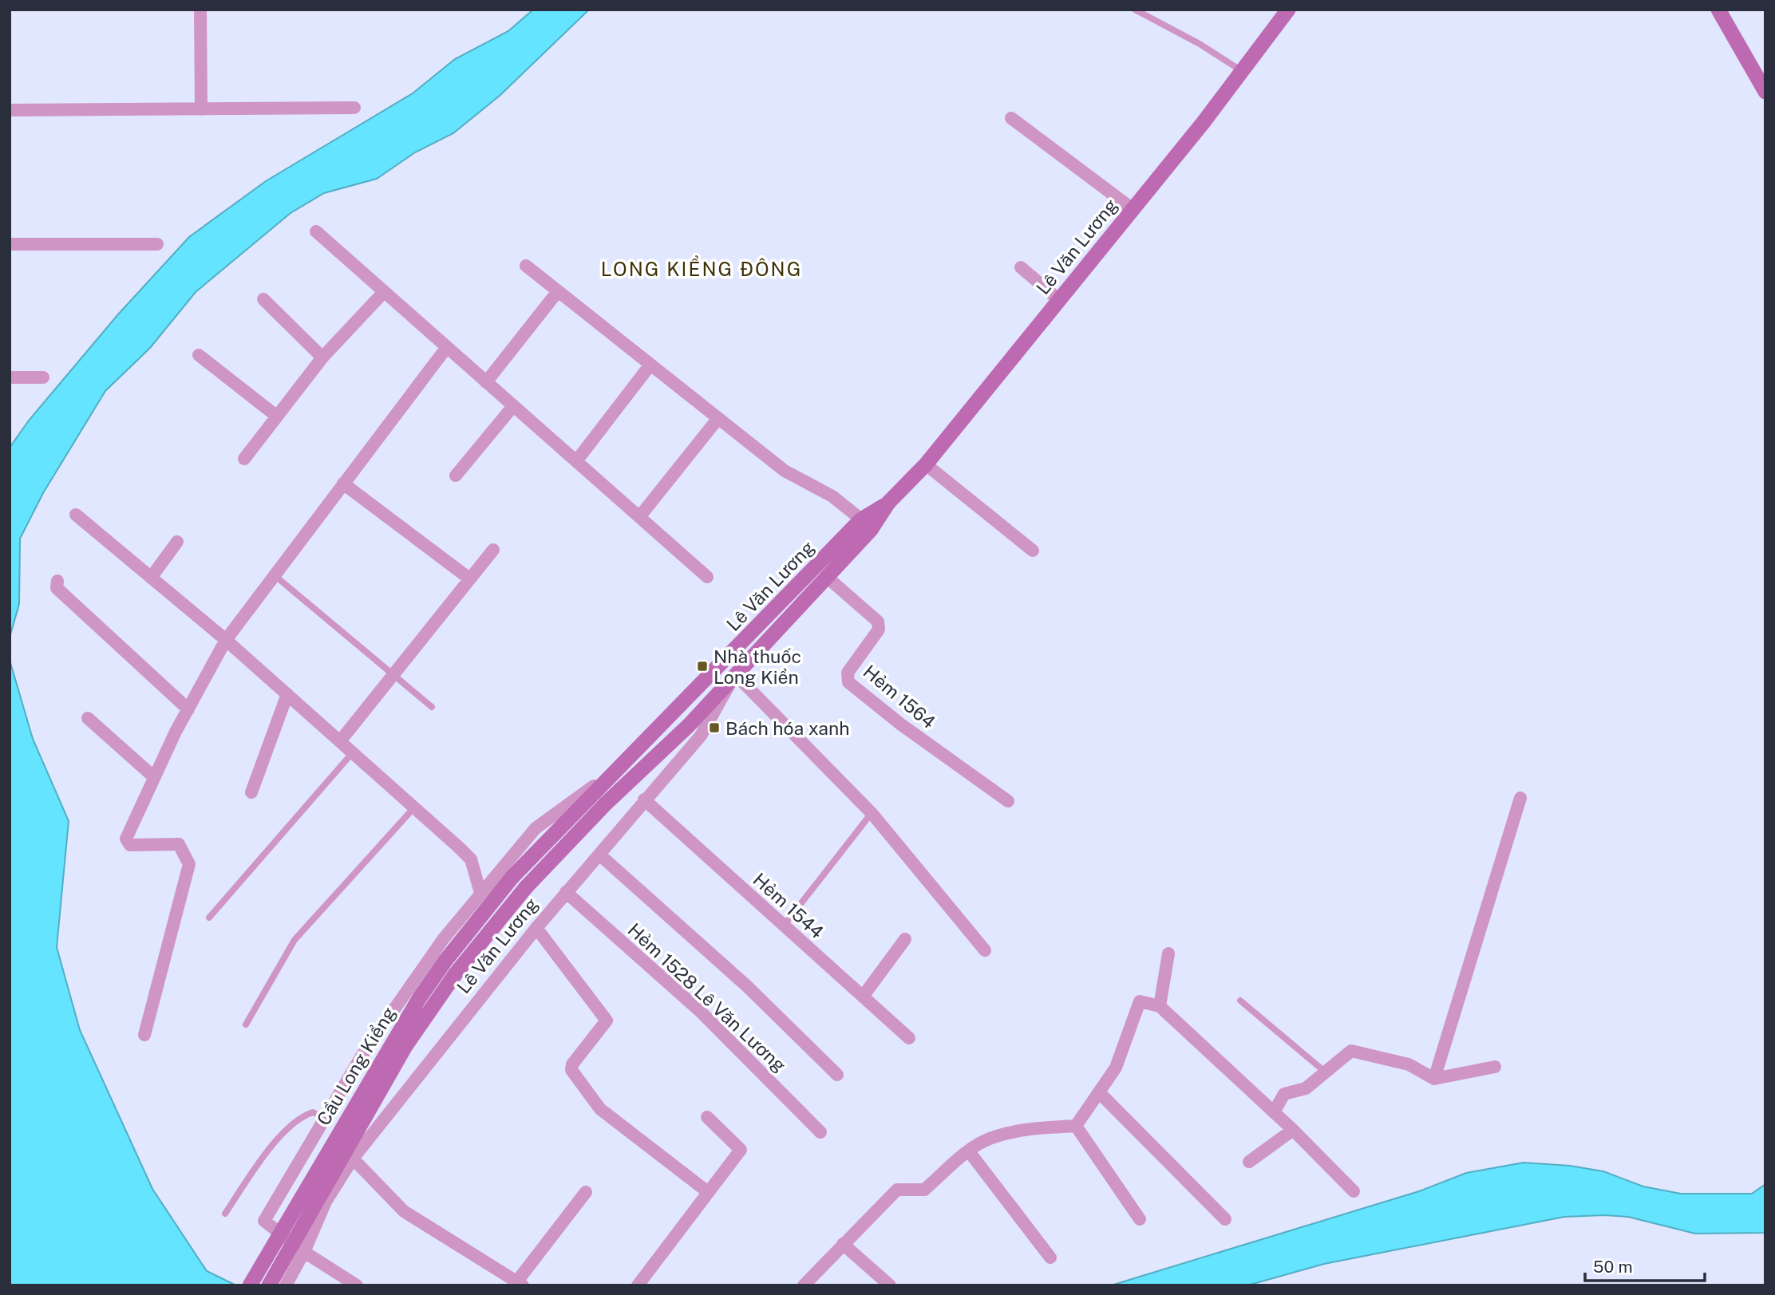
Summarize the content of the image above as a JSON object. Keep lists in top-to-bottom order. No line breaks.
{"streets":{"main road":["Lê Văn Lương","Cầu Long Kiểng"],"street":["Hẻm 1564","Hẻm 1544","Hẻm 1528 Lê Văn Lương"]},"crossings":[["Lê Văn Lương","Hẻm 1564"],["Lê Văn Lương","Hẻm 1544"],["Lê Văn Lương","Hẻm 1528 Lê Văn Lương"],["Lê Văn Lương","Cầu Long Kiểng"]],"districts":["LONG KIỂNG ĐÔNG"],"places":{"transit":["Nhà thuốc Long Kiển","Bách hóa xanh"]},"scale_bar":"50 m"}
